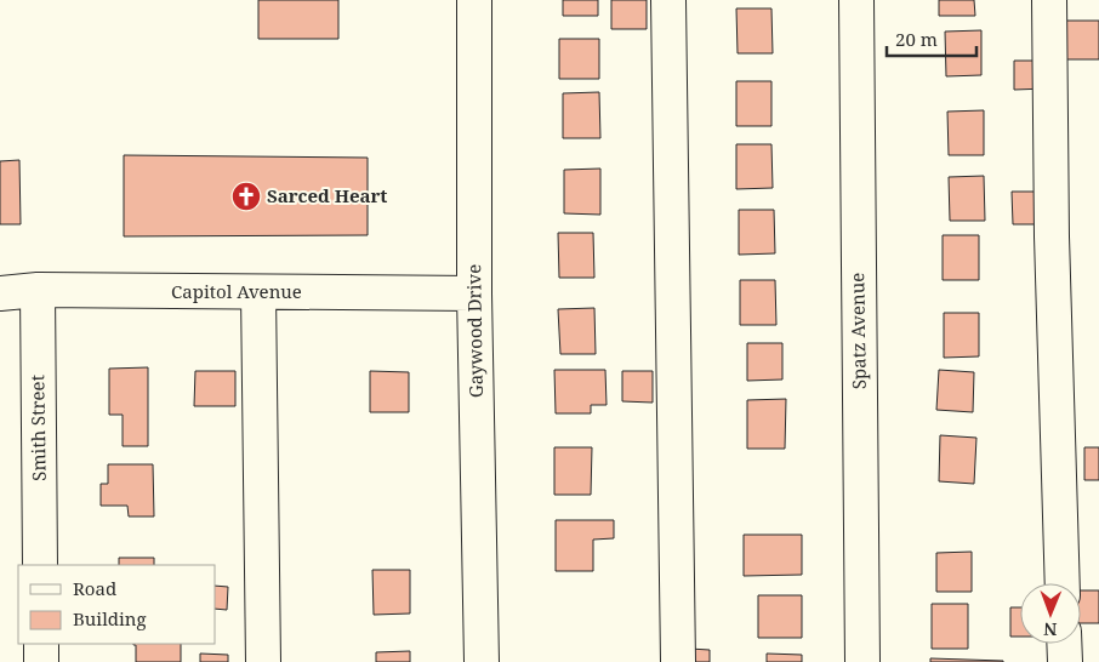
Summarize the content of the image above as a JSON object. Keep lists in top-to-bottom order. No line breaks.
{"streets":{"street":["Capitol Avenue","Gaywood Drive","Spatz Avenue","Smith Street"]},"crossings":[["Capitol Avenue","Gaywood Drive"],["Capitol Avenue","Smith Street"]],"places":{"church":["Sarced Heart"]},"legend":["Road","Building"],"scale_bar":"20 m","north":"bottom"}
